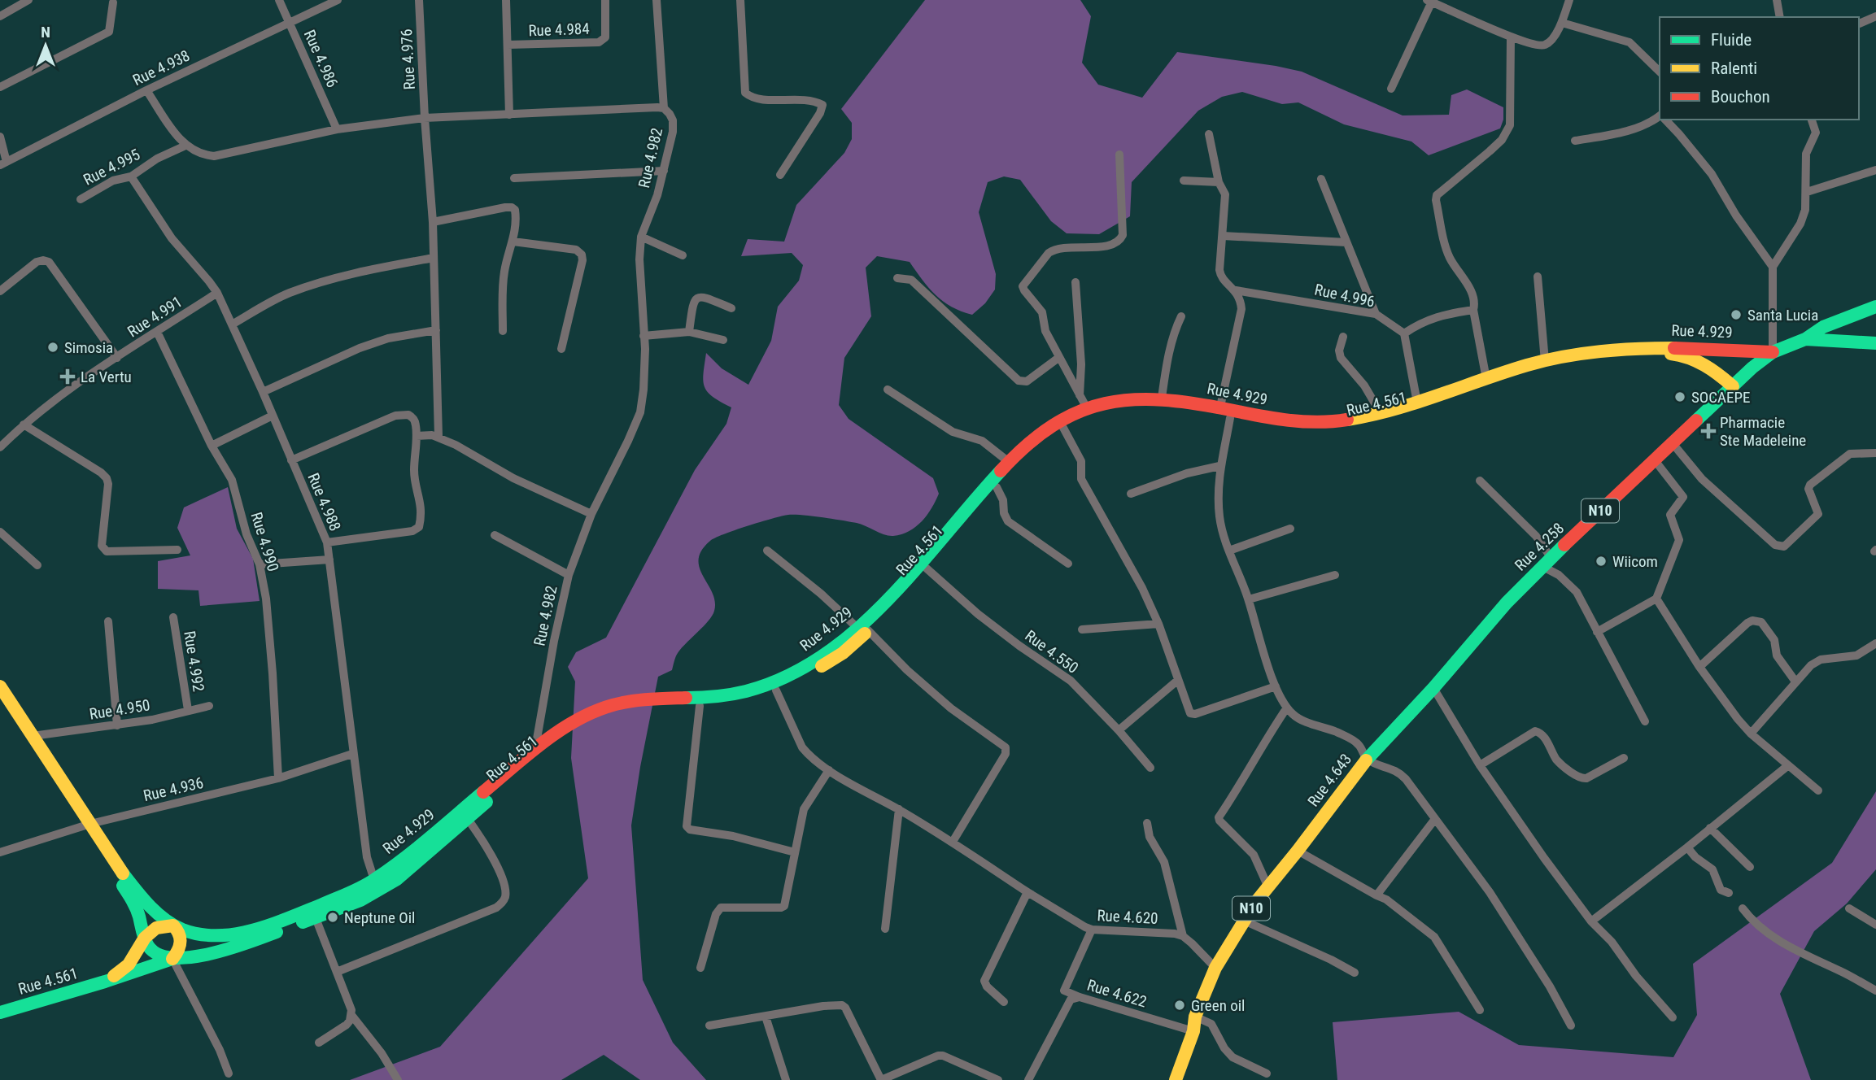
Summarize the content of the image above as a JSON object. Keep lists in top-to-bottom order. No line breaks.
{"streets":{"main road":["Rue 4.929","Rue 4.561","N10","Rue 4.258","Rue 4.643"],"street":["Rue 4.984","Rue 4.986","Rue 4.976","Rue 4.938","Rue 4.982","Rue 4.995","Rue 4.996","Rue 4.991","Rue 4.988","Rue 4.990","Rue 4.550","Rue 4.992","Rue 4.950","Rue 4.936","Rue 4.620","Rue 4.622"]},"crossings":[["Rue 4.984","Rue 4.982"],["Rue 4.986","Rue 4.938"],["Rue 4.986","Rue 4.982"],["Rue 4.976","Rue 4.982"],["Rue 4.982","Rue 4.995"],["Rue 4.982","Rue 4.929"],["Rue 4.995","Rue 4.988"],["Rue 4.991","Rue 4.988"],["Rue 4.991","Rue 4.990"],["Rue 4.929","Rue 4.561"],["Rue 4.929","Rue 4.988"],["Rue 4.929","Rue 4.258"],["Rue 4.929","Rue 4.950"],["Rue 4.929","Rue 4.936"],["Rue 4.561","Rue 4.258"],["Rue 4.561","Rue 4.550"],["Rue 4.561","Rue 4.643"],["Rue 4.561","Rue 4.620"],["Rue 4.988","Rue 4.936"],["Rue 4.990","Rue 4.936"],["Rue 4.258","Rue 4.643"],["Rue 4.992","Rue 4.950"],["Rue 4.643","Rue 4.622"],["Rue 4.620","Rue 4.622"]],"places":{"other":["Santa Lucia","Simosia","SOCAEPE","Wiicom","Neptune Oil","Green oil"],"health":["La Vertu","Pharmacie Ste Madeleine"]},"legend":["Fluide","Ralenti","Bouchon"],"north":"top"}
